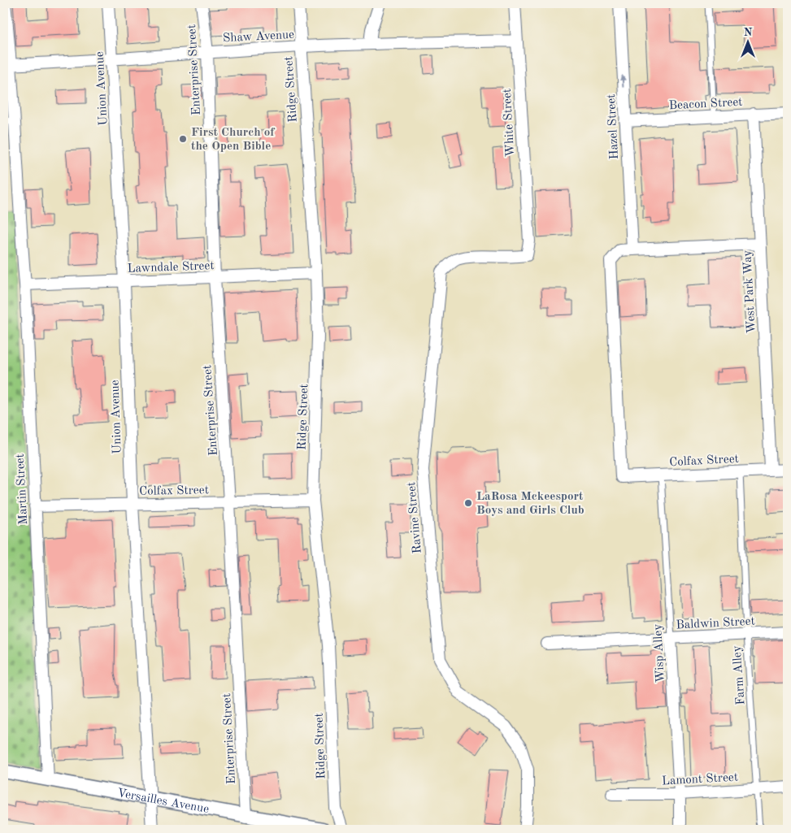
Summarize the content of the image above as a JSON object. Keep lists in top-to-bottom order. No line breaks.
{"streets":{"street":["Shaw Avenue","Enterprise Street","Union Avenue","Ridge Street","Beacon Street","White Street","Hazel Street","Lawndale Street","West Park Way","Colfax Street","Martin Street","Ravine Street","Baldwin Street","Wisp Alley","Lamont Street","Versailles Avenue"],"lane":["Farm Alley"]},"crossings":[["Shaw Avenue","Enterprise Street"],["Shaw Avenue","Union Avenue"],["Shaw Avenue","Ridge Street"],["Shaw Avenue","White Street"],["Shaw Avenue","Martin Street"],["Enterprise Street","Lawndale Street"],["Enterprise Street","Colfax Street"],["Enterprise Street","Versailles Avenue"],["Union Avenue","Lawndale Street"],["Union Avenue","Colfax Street"],["Union Avenue","Versailles Avenue"],["Ridge Street","Lawndale Street"],["Ridge Street","Colfax Street"],["Beacon Street","Hazel Street"],["Beacon Street","West Park Way"],["White Street","Ravine Street"],["Hazel Street","Colfax Street"],["Lawndale Street","Martin Street"],["West Park Way","Colfax Street"],["Colfax Street","Martin Street"],["Colfax Street","Wisp Alley"],["Colfax Street","Farm Alley"],["Martin Street","Versailles Avenue"],["Baldwin Street","Wisp Alley"],["Baldwin Street","Farm Alley"],["Wisp Alley","Lamont Street"],["Farm Alley","Lamont Street"]],"one_way":["Hazel Street"],"places":["First Church of the Open Bible","LaRosa Mckeesport Boys and Girls Club"],"north":"top"}
